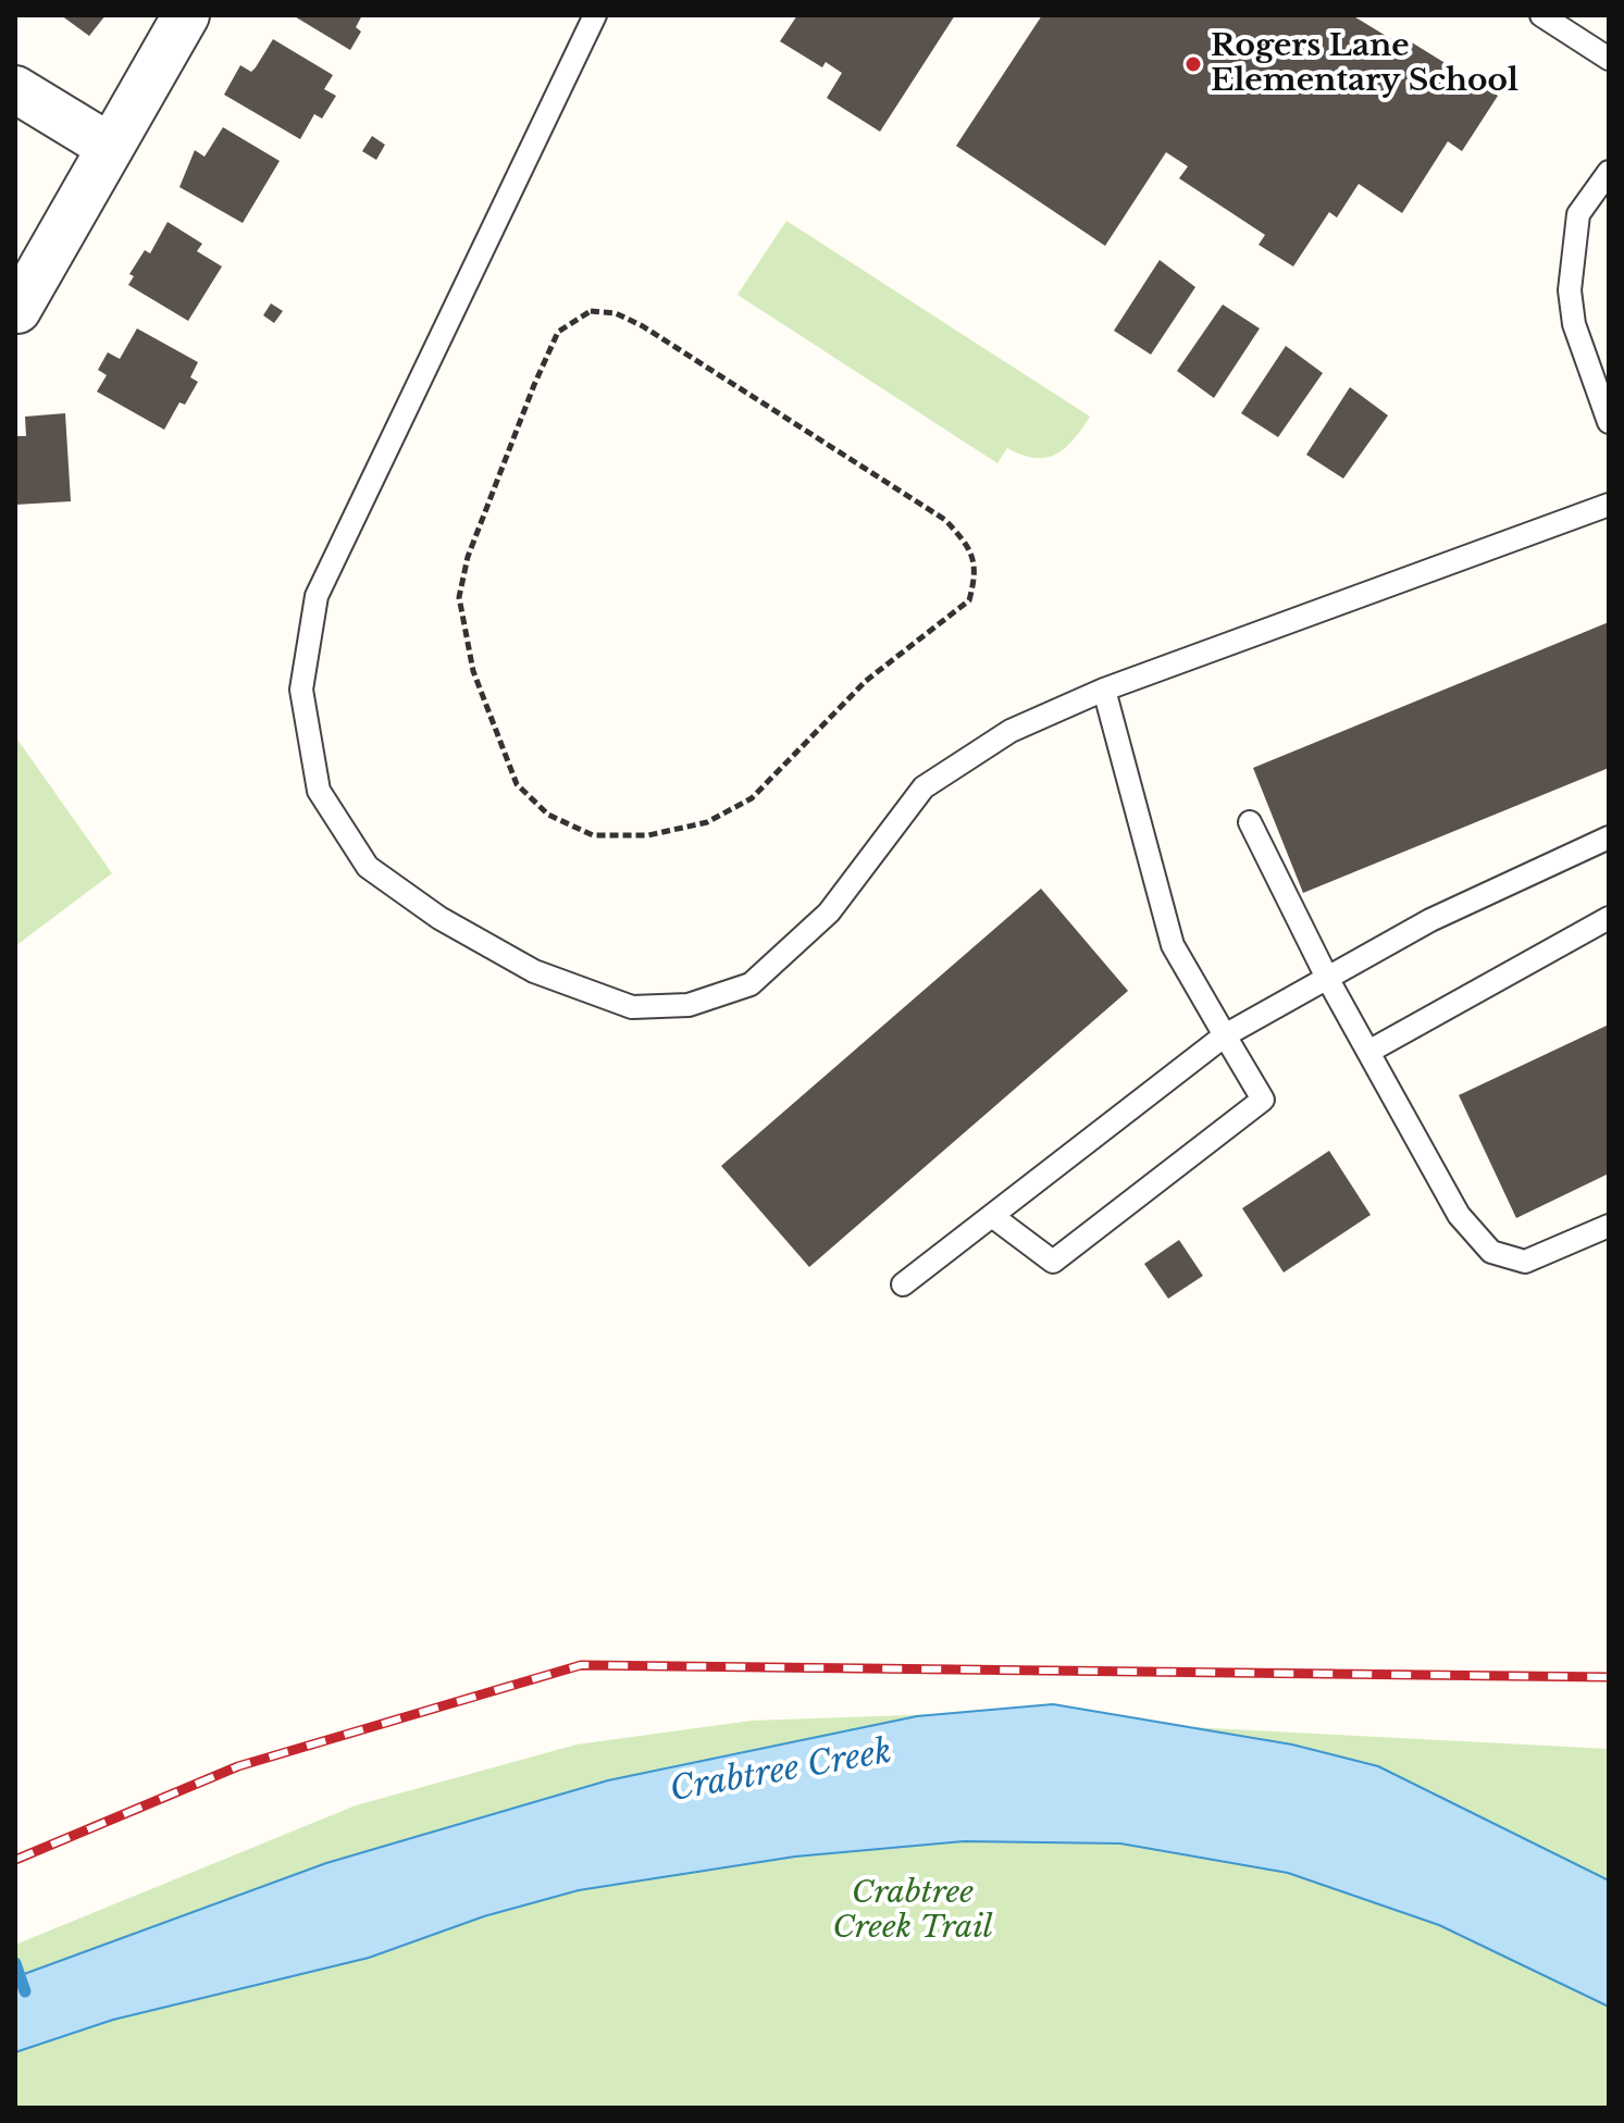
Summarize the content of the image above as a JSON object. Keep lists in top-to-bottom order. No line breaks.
{"water":["Crabtree Creek"],"parks":["Crabtree Creek Trail"],"places":["Rogers Lane Elementary School"]}
